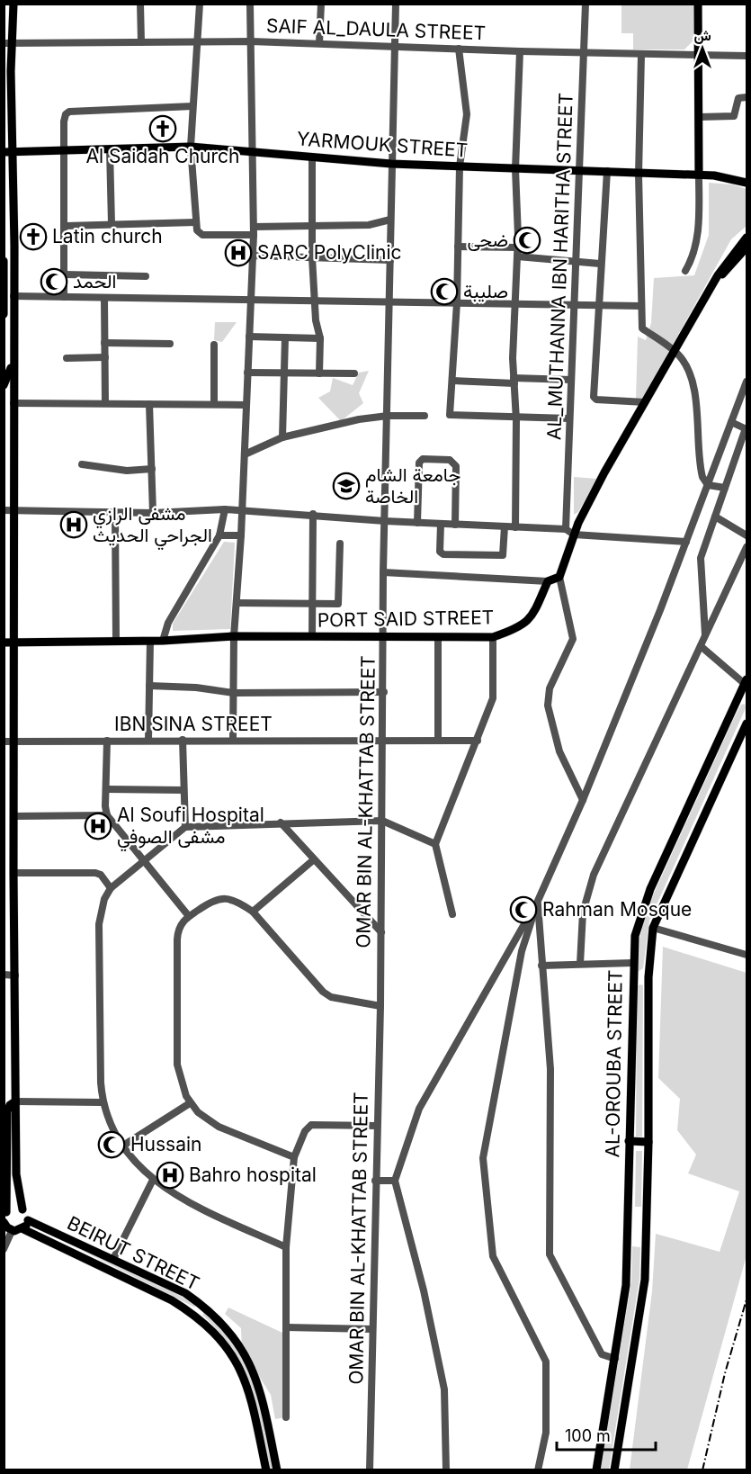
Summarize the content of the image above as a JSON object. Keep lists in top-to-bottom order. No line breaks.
{"streets":{"main road":["YARMOUK STREET","PORT SAID STREET","AL-OROUBA STREET","BEIRUT STREET"],"street":["SAIF AL_DAULA STREET","AL_MUTHANNA IBN HARITHA STREET","IBN SINA STREET","OMAR BIN AL-KHATTAB STREET"]},"crossings":[["SAIF AL_DAULA STREET","AL_MUTHANNA IBN HARITHA STREET"],["SAIF AL_DAULA STREET","OMAR BIN AL-KHATTAB STREET"],["YARMOUK STREET","AL_MUTHANNA IBN HARITHA STREET"],["YARMOUK STREET","OMAR BIN AL-KHATTAB STREET"],["PORT SAID STREET","OMAR BIN AL-KHATTAB STREET"],["IBN SINA STREET","OMAR BIN AL-KHATTAB STREET"]],"places":{"church":["Al Saidah Church","Latin church"],"mosque":["ضحى","الحمد","صليبة","Rahman Mosque","Hussain"],"hospital":["SARC PolyClinic","مشفى الرازي الجراحي الحديث","Al Soufi Hospital مشفى الصوفي","Bahro hospital"],"school or university":["جامعة الشام الخاصة"]},"scale_bar":"100 m","north":"top"}
